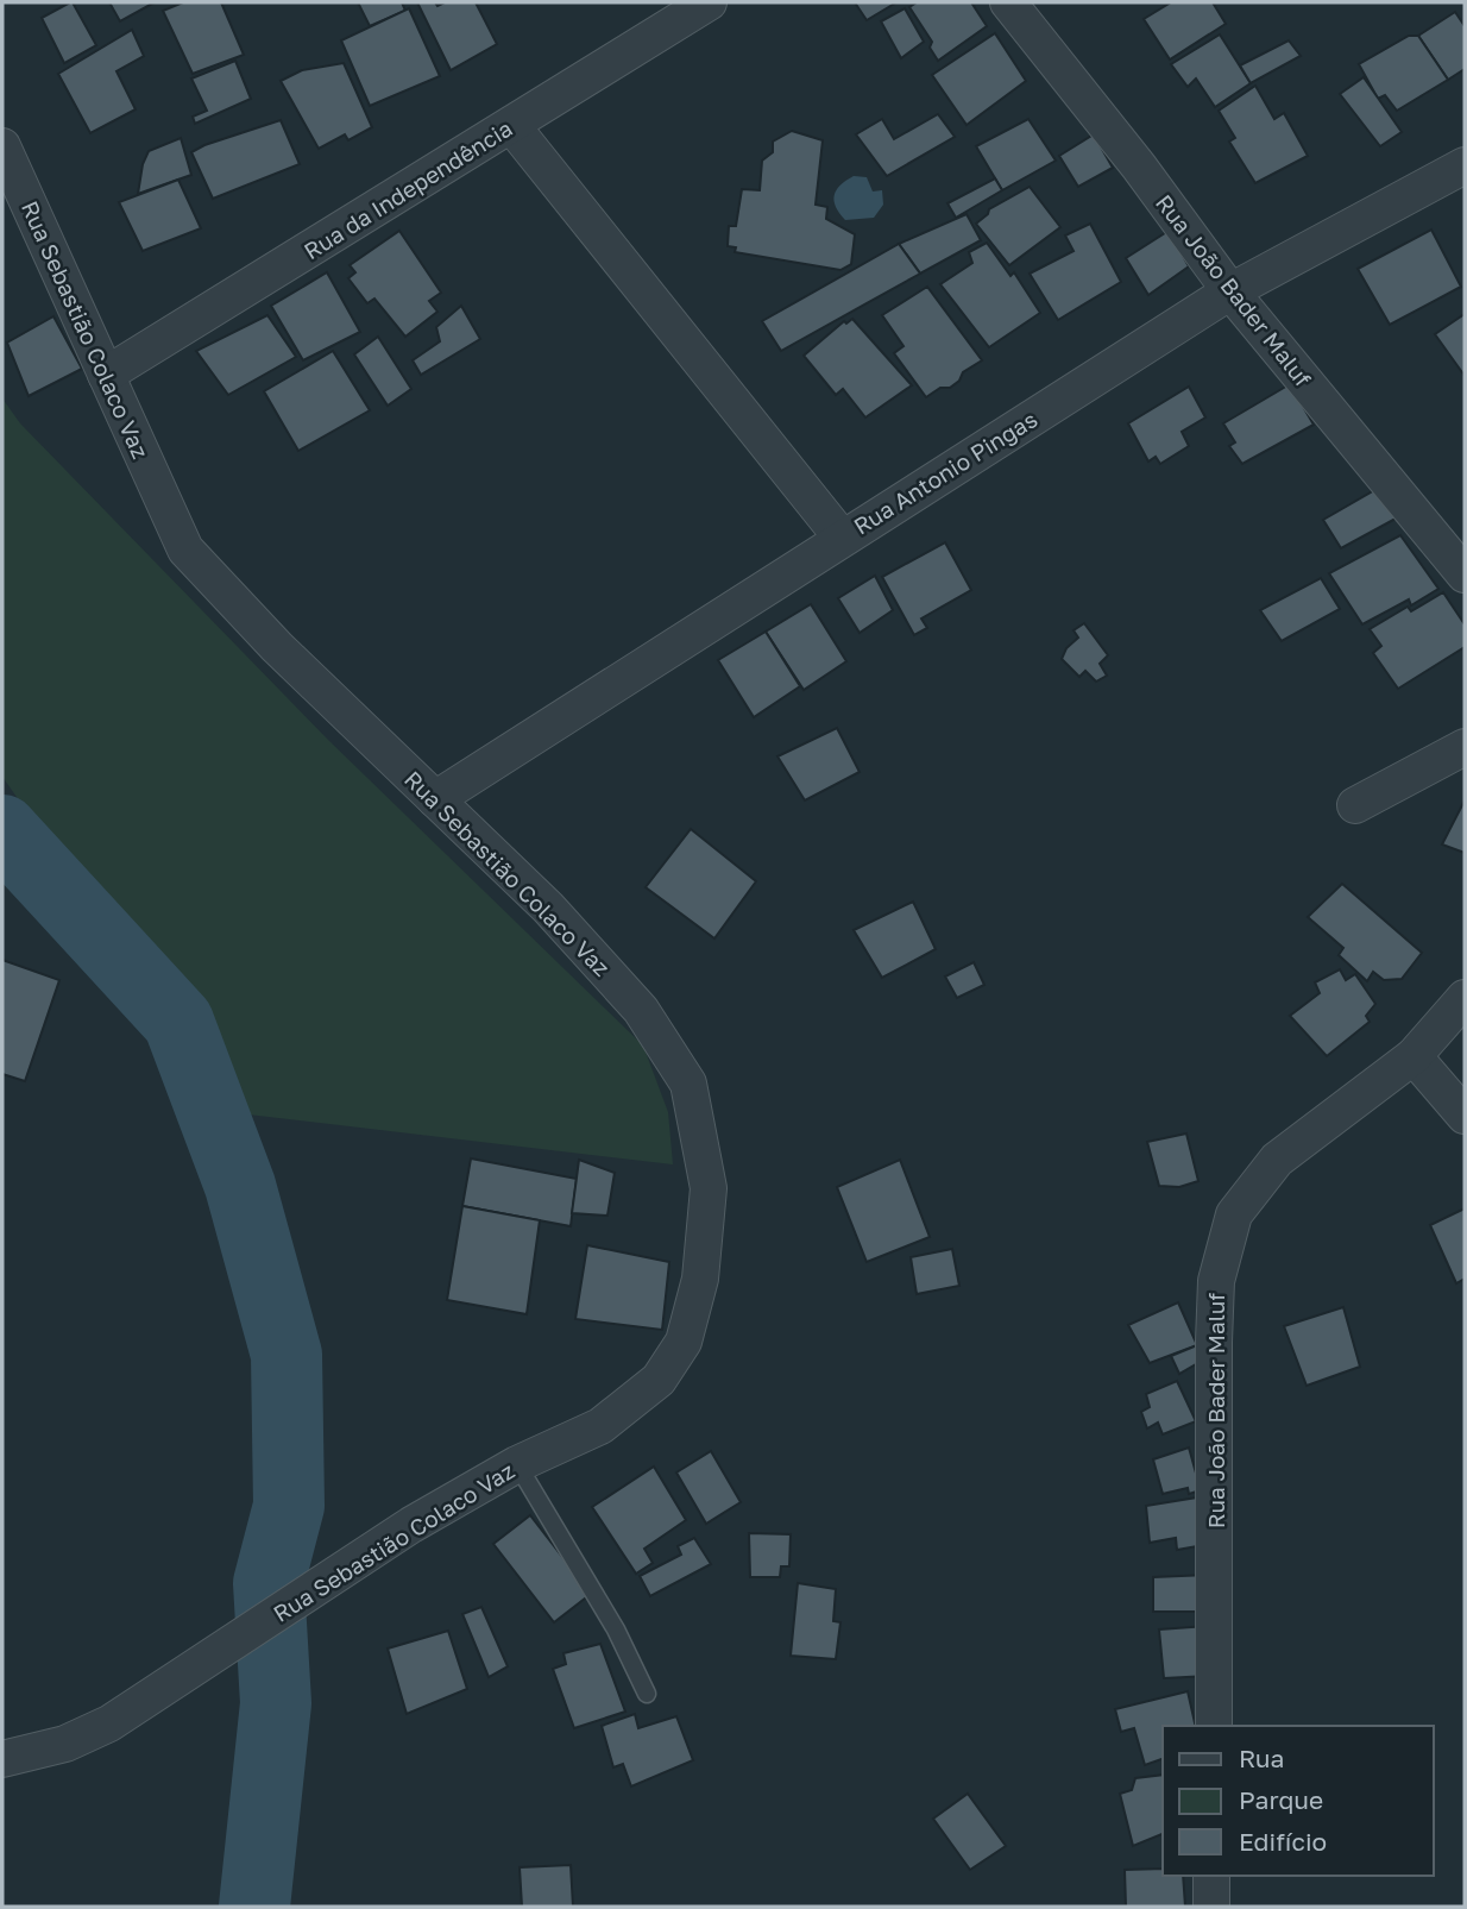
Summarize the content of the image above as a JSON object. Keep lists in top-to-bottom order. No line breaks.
{"streets":{"street":["Rua da Independência","Rua João Bader Maluf","Rua Sebastião Colaco Vaz","Rua Antonio Pingas"]},"crossings":[["Rua da Independência","Rua Sebastião Colaco Vaz"],["Rua João Bader Maluf","Rua Antonio Pingas"],["Rua Sebastião Colaco Vaz","Rua Antonio Pingas"]],"legend":["Rua","Parque","Edifício"]}
